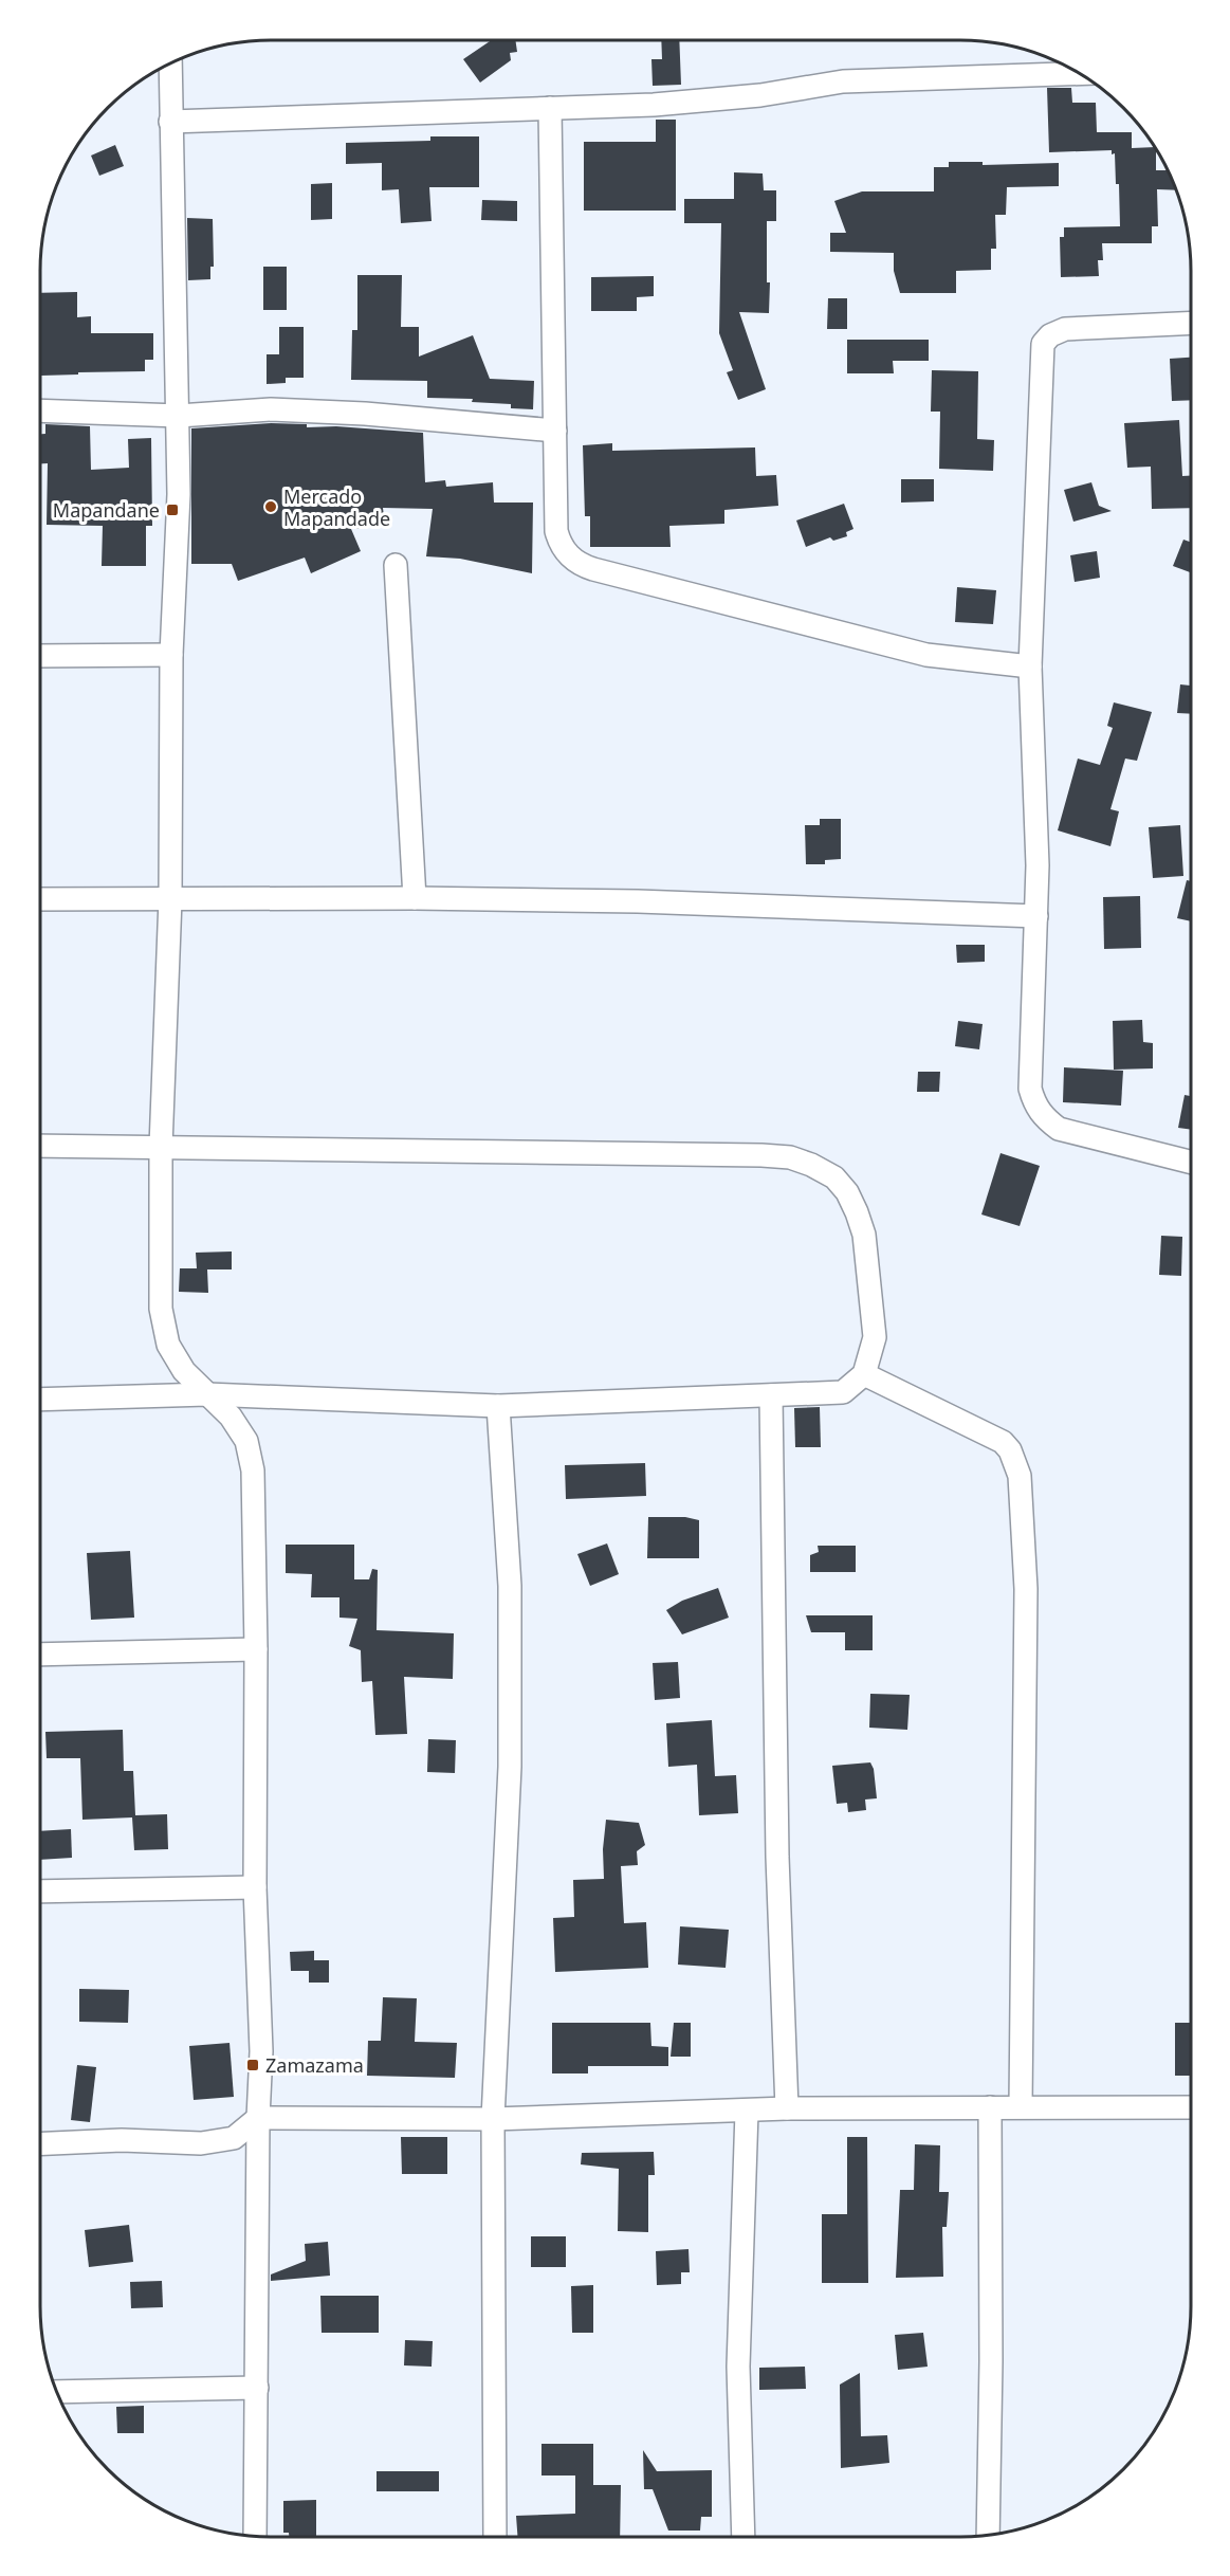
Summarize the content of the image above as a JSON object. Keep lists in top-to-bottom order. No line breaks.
{"places":{"other":["Mercado Mapandade"],"transit":["Mapandane","Zamazama"]}}
